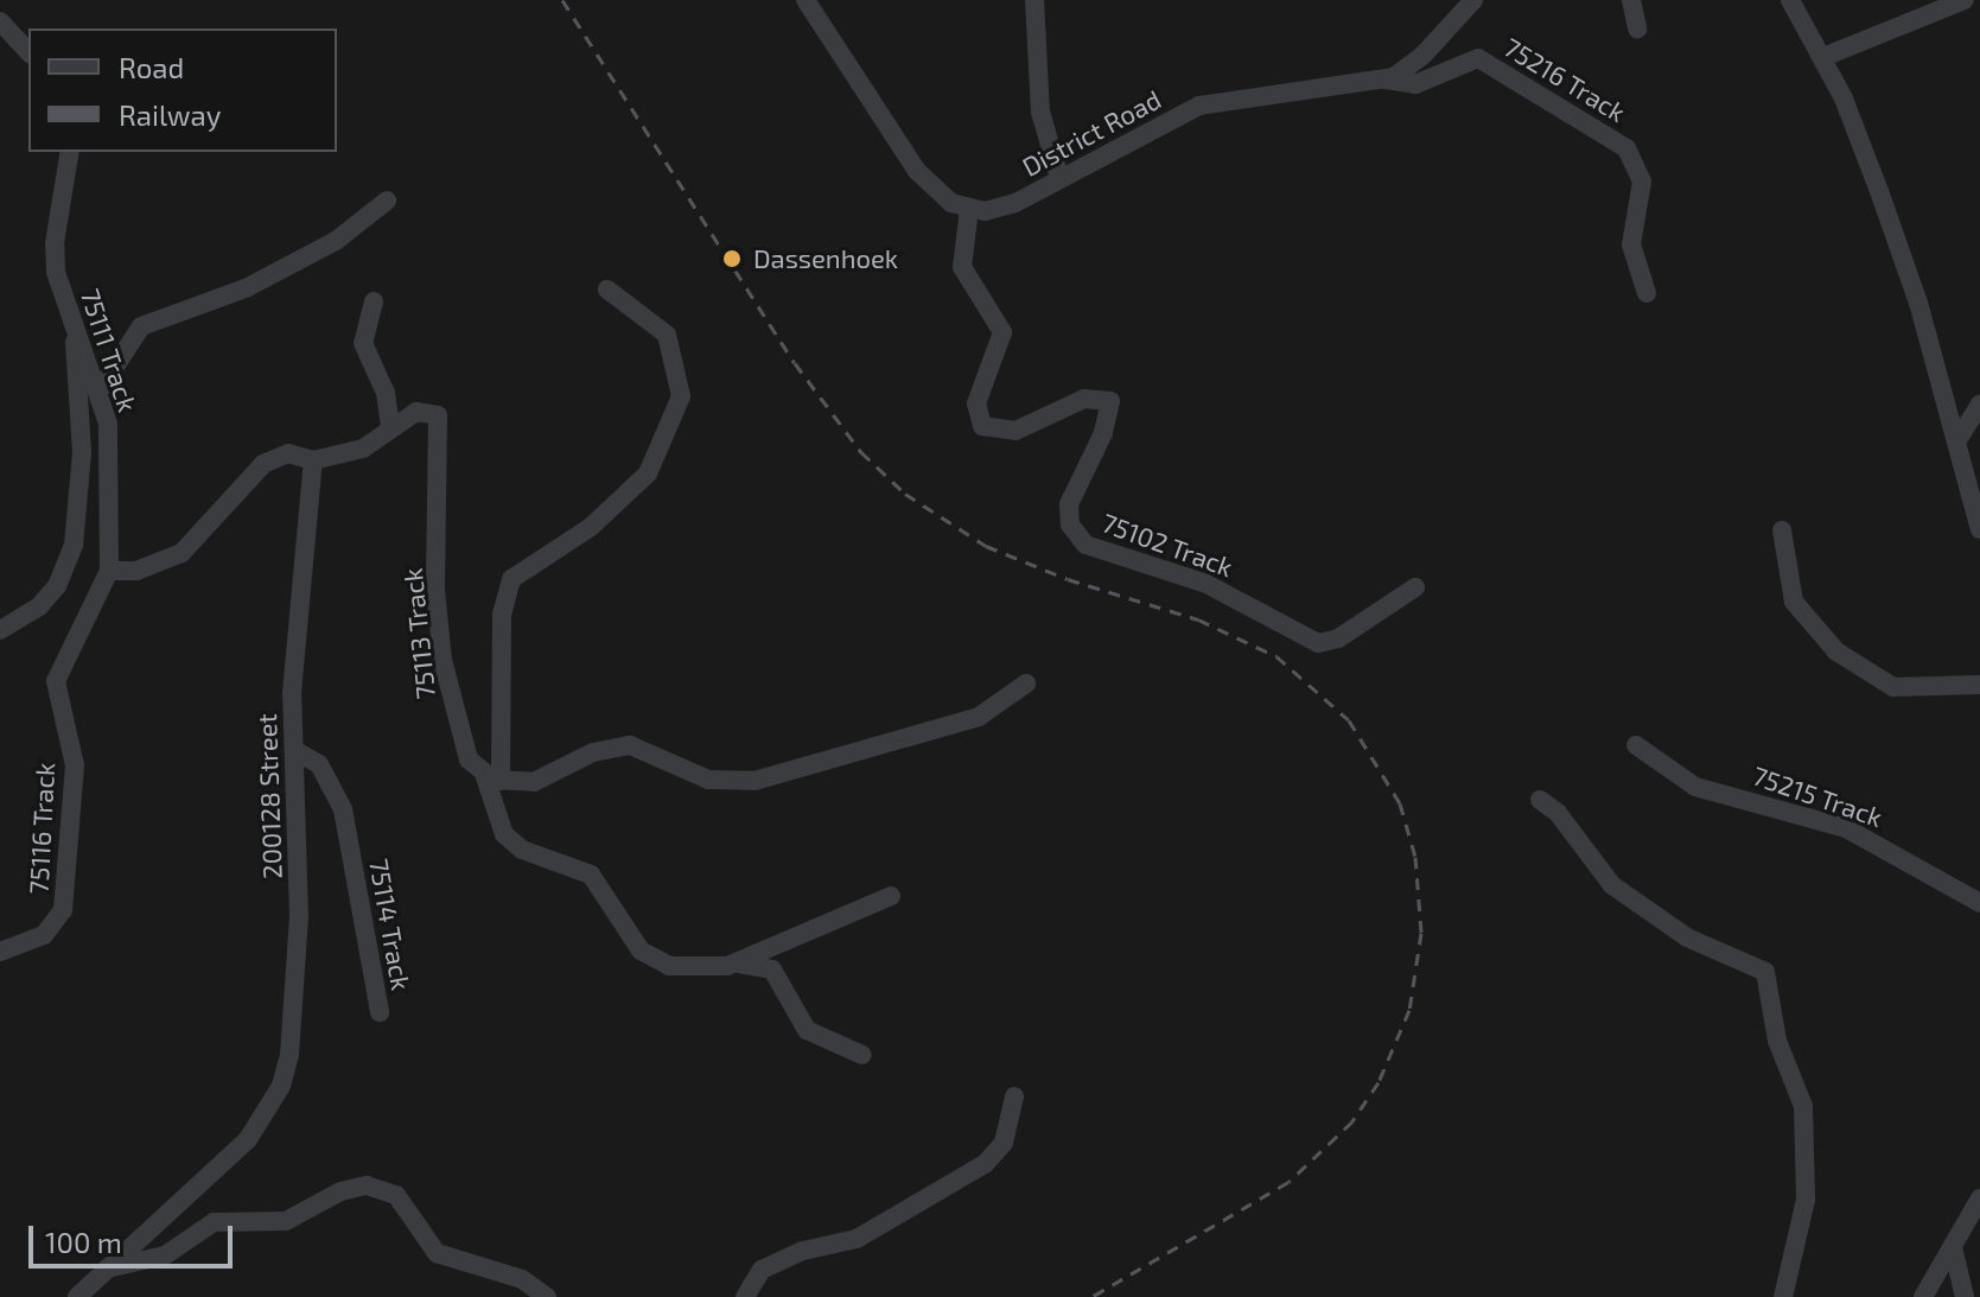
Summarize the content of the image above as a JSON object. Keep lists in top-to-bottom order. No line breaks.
{"streets":{"street":["75216 Track","District Road","75111 Track","75102 Track","75113 Track","200128 Street","75215 Track","75116 Track","75114 Track"]},"crossings":[["75216 Track","District Road"],["District Road","75102 Track"],["75111 Track","75116 Track"],["200128 Street","75114 Track"]],"places":["Dassenhoek"],"legend":["Road","Railway"],"scale_bar":"100 m"}
